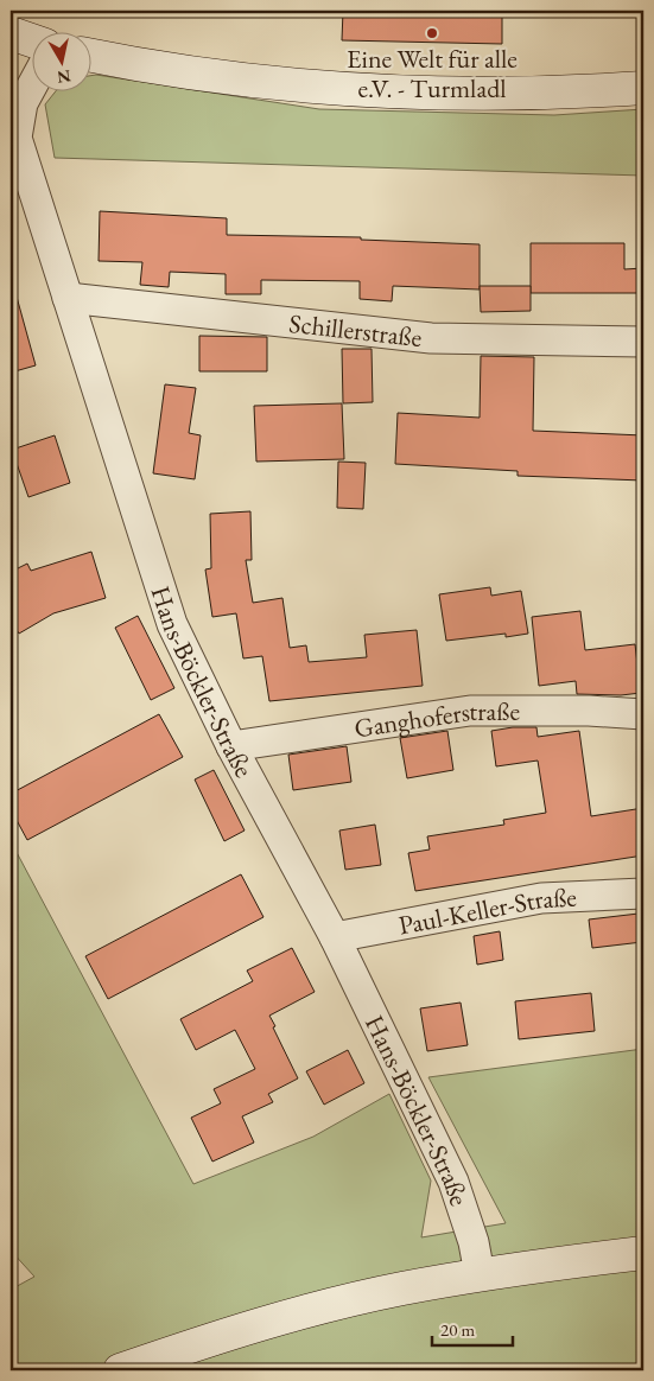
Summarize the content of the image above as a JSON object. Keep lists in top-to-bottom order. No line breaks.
{"streets":{"street":["Schillerstraße","Hans-Böckler-Straße","Ganghoferstraße","Paul-Keller-Straße"]},"crossings":[["Schillerstraße","Hans-Böckler-Straße"],["Hans-Böckler-Straße","Ganghoferstraße"],["Hans-Böckler-Straße","Paul-Keller-Straße"]],"places":["Eine Welt für alle e.V. - Turmladl"],"scale_bar":"20 m","north":"bottom"}
